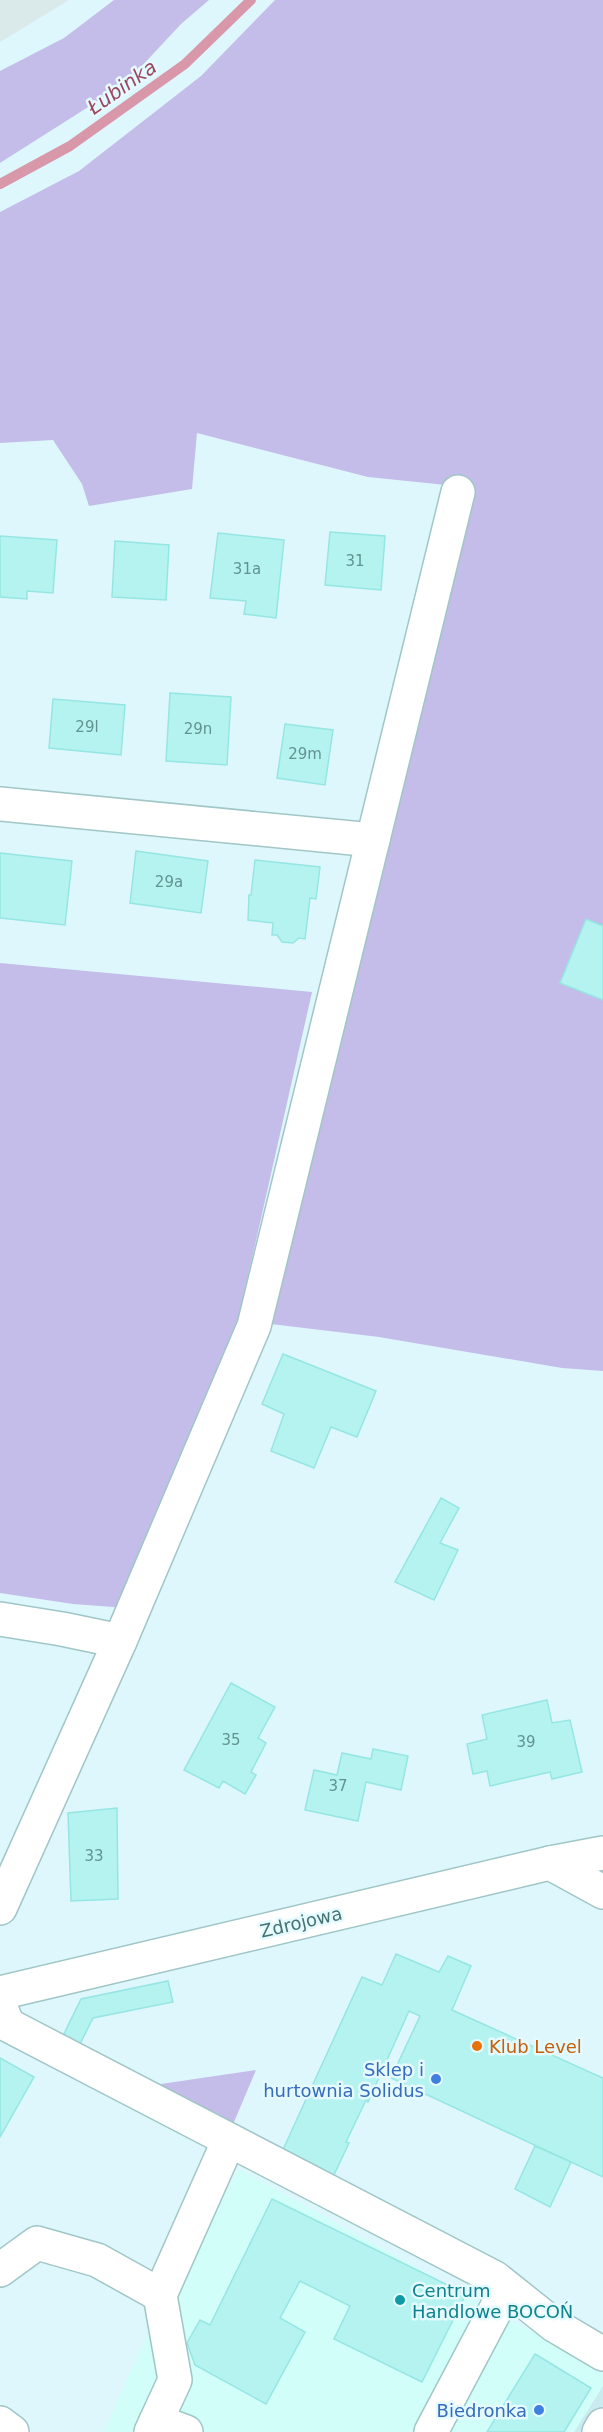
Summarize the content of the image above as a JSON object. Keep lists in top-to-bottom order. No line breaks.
{"streets":{"street":["Zdrojowa"]},"water":["Łubinka"],"places":["Klub Level","Sklep i hurtownia Solidus","Centrum Handlowe BOCOŃ","Biedronka"],"house_numbers":["31","31a","29l","29n","29m","29a","35","39","37","33"]}
